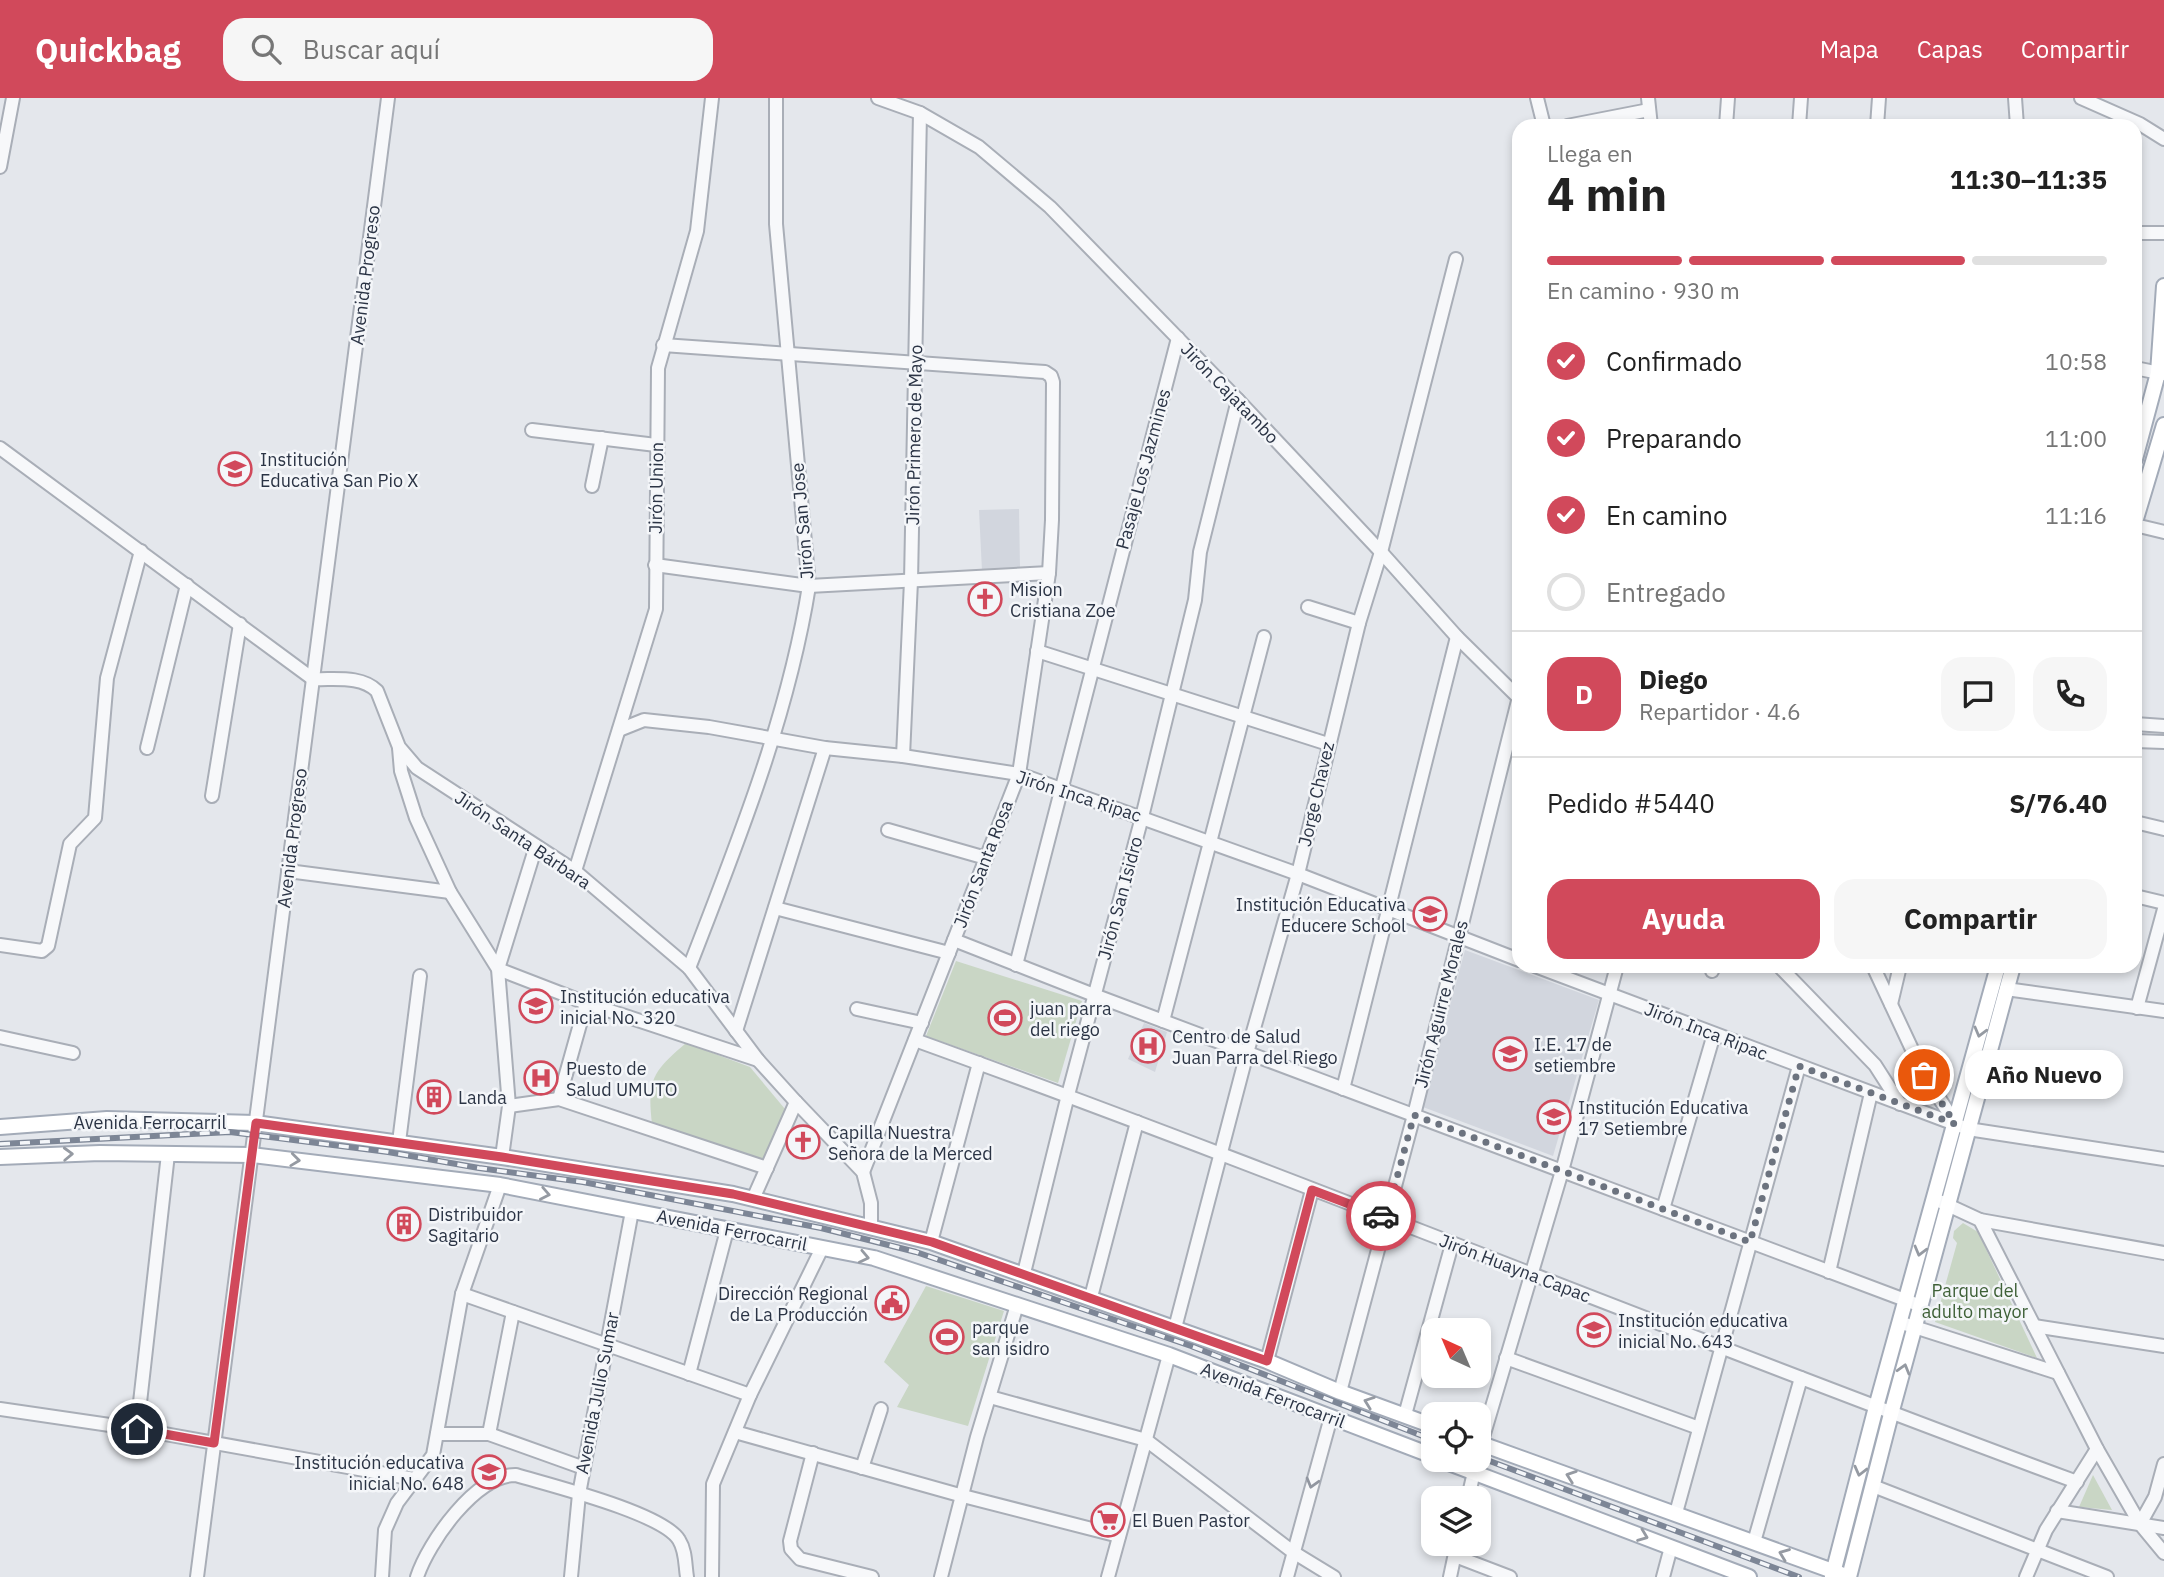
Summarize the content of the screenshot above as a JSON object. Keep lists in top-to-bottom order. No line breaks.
{"streets":{"main road":["Avenida Ferrocarril"],"street":["Avenida Progreso","Jirón Cajatambo","Jirón Primero de Mayo","Pasaje Los Jazmines","Jirón Union","Jirón San Jose","Jorge Chavez","Jirón Inca Ripac","Jirón Santa Bárbara","Jirón Santa Rosa","Jirón San Isidro","Jirón Aguirre Morales","Jirón Huayna Capac","Avenida Julio Sumar"]},"crossings":[["Avenida Progreso","Jirón Santa Bárbara"],["Avenida Progreso","Avenida Ferrocarril"],["Jirón Cajatambo","Jirón Primero de Mayo"],["Jirón Cajatambo","Pasaje Los Jazmines"],["Jirón Cajatambo","Jorge Chavez"],["Jirón Cajatambo","Jirón San Isidro"],["Jirón Primero de Mayo","Jirón Inca Ripac"],["Jirón Primero de Mayo","Jirón Santa Rosa"],["Pasaje Los Jazmines","Jirón Inca Ripac"],["Jirón Union","Jirón Inca Ripac"],["Jirón Union","Jirón Santa Bárbara"],["Jirón San Jose","Jirón Inca Ripac"],["Jirón San Jose","Jirón Santa Bárbara"],["Jorge Chavez","Jirón Inca Ripac"],["Jorge Chavez","Avenida Ferrocarril"],["Jorge Chavez","Jirón Huayna Capac"],["Jirón Inca Ripac","Jirón Santa Rosa"],["Jirón Inca Ripac","Jirón San Isidro"],["Jirón Inca Ripac","Jirón Aguirre Morales"],["Jirón Santa Bárbara","Jirón Santa Rosa"],["Jirón Santa Rosa","Jirón Huayna Capac"],["Jirón San Isidro","Avenida Ferrocarril"],["Jirón San Isidro","Jirón Huayna Capac"],["Jirón Aguirre Morales","Avenida Ferrocarril"],["Jirón Aguirre Morales","Jirón Huayna Capac"],["Avenida Ferrocarril","Avenida Julio Sumar"]],"parks":["Parque del adulto mayor"],"places":{"school or university":["Institución Educativa San Pio X","Institución Educativa Educere School","Institución educativa inicial No. 320","I.E. 17 de setiembre","Institución Educativa 17 Setiembre","Institución educativa inicial No. 643","Institución educativa inicial No. 648"],"church":["Mision Cristiana Zoe","Capilla Nuestra Señora de la Merced"],"sports":["juan parra del riego","parque san isidro"],"hospital":["Centro de Salud Juan Parra del Riego","Puesto de Salud UMUTO"],"other":["Año Nuevo"],"building":["Landa","Distribuidor Sagitario"],"public building":["Dirección Regional de La Producción"],"supermarket":["El Buen Pastor"]},"north":"top left","page":{"header":"Quickbag","search":"Buscar aquí","nav":["Mapa","Capas","Compartir"],"heading":["4 min","Llega en","11:30–11:35"],"panel":["Diego","Repartidor · 4.6","Pedido #5440","S/76.40"],"bar":"En camino · 930 m","list":[["Confirmado","10:58"],["Preparando","11:00"],["En camino","11:16"],"Entregado"],"round":"D","buttons":["Ayuda","Compartir"],"bubble":"Año Nuevo"}}
